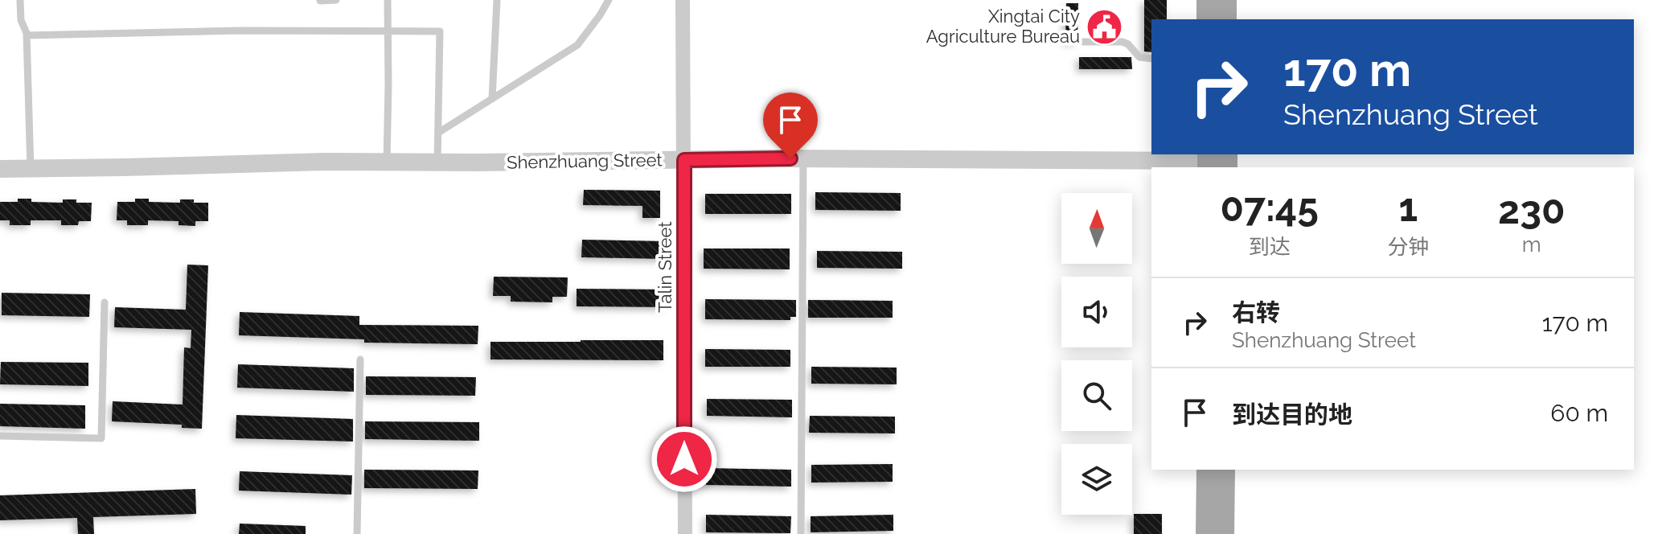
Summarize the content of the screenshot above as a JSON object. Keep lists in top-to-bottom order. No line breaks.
{"streets":{"street":["Shenzhuang Street","Talin Street"]},"crossings":[["Shenzhuang Street","Talin Street"]],"places":{"public building":["Xingtai City Agriculture Bureau"]},"north":"top","page":{"turn":["170 m","Shenzhuang Street"],"eta":["07:45","到达","1","分钟","230","m"],"list":[{"name":"右转","note":"Shenzhuang Street","value":"170 m"},{"name":"到达目的地","value":"60 m"}]}}
